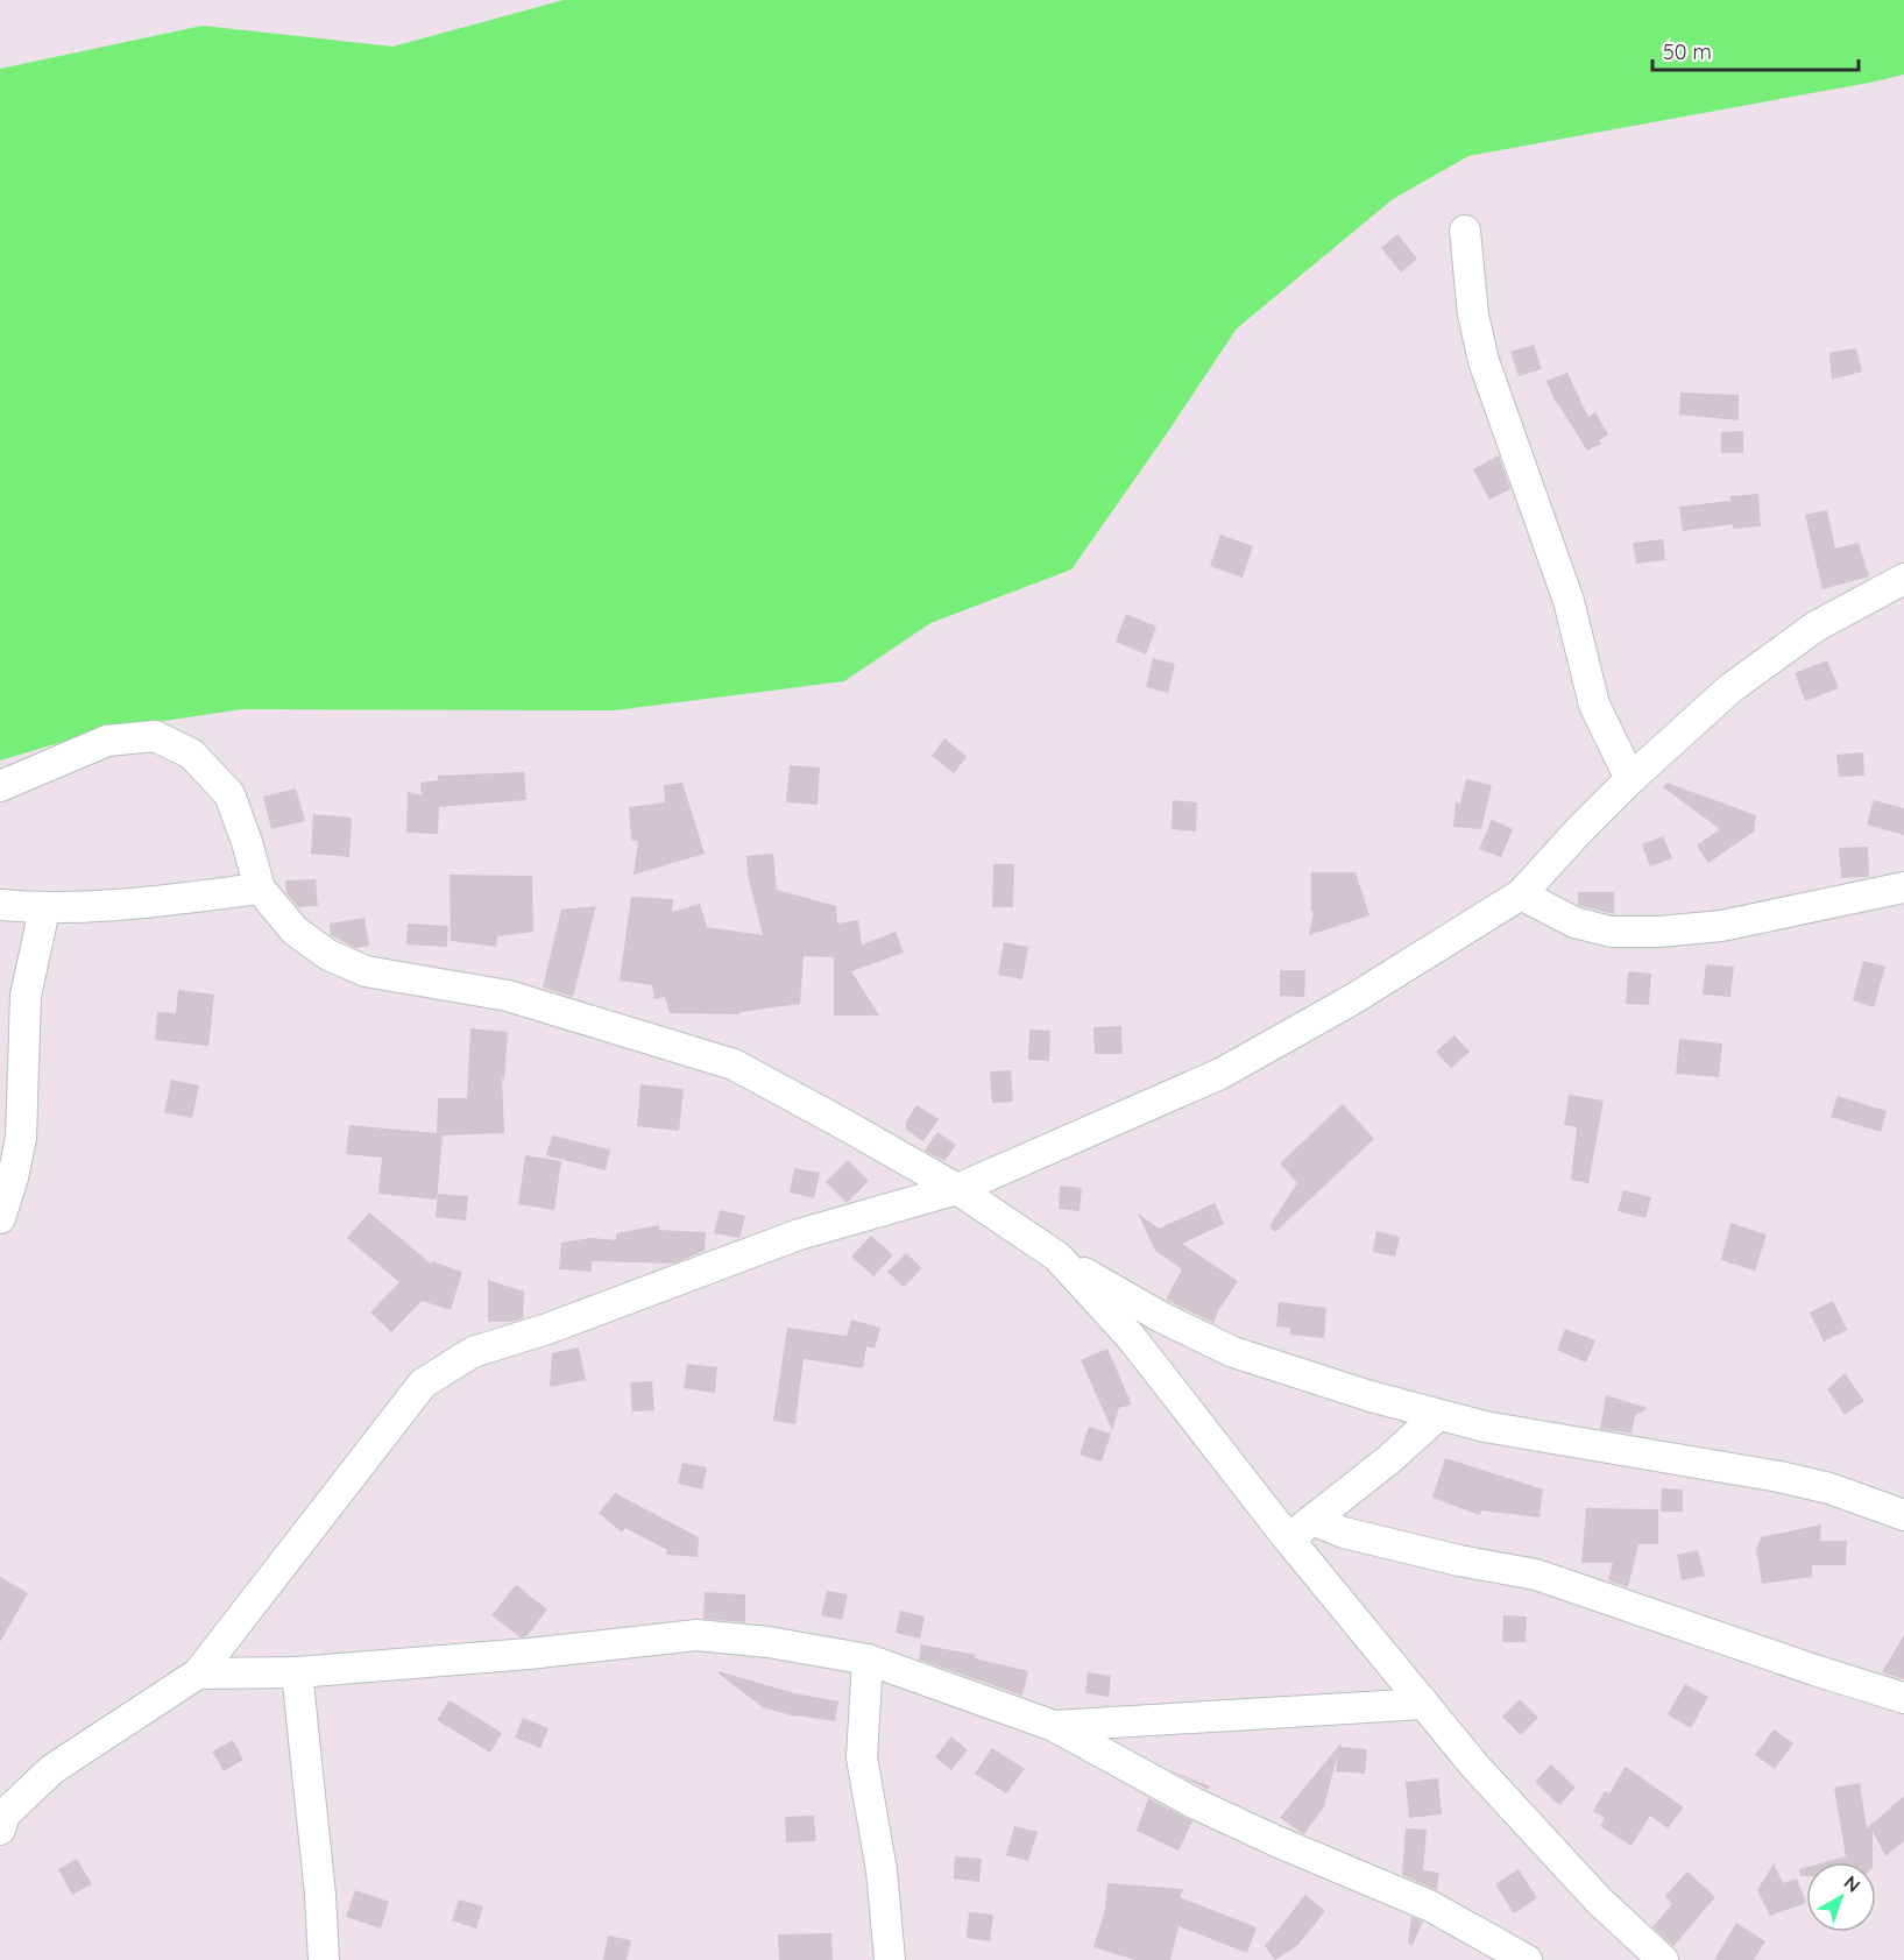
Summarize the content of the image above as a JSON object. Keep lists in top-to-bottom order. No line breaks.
{"scale_bar":"50 m","north":"top right"}
